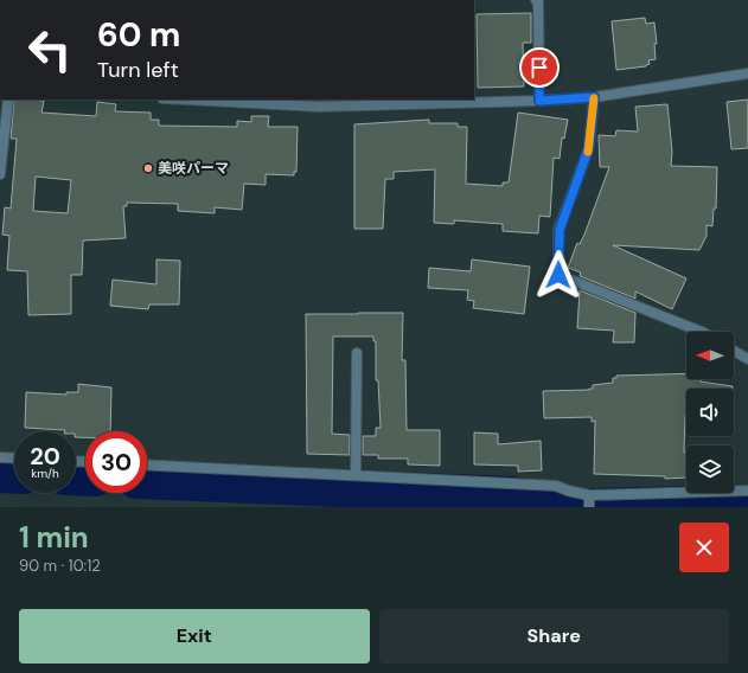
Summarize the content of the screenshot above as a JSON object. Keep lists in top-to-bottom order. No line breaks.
{"places":["美咲パーマ"],"north":"left","page":{"turn":["60 m","Turn left"],"speed":"20 km/h","limit":"30","heading":["1 min","90 m · 10:12"],"buttons":["Exit","Share"]}}
